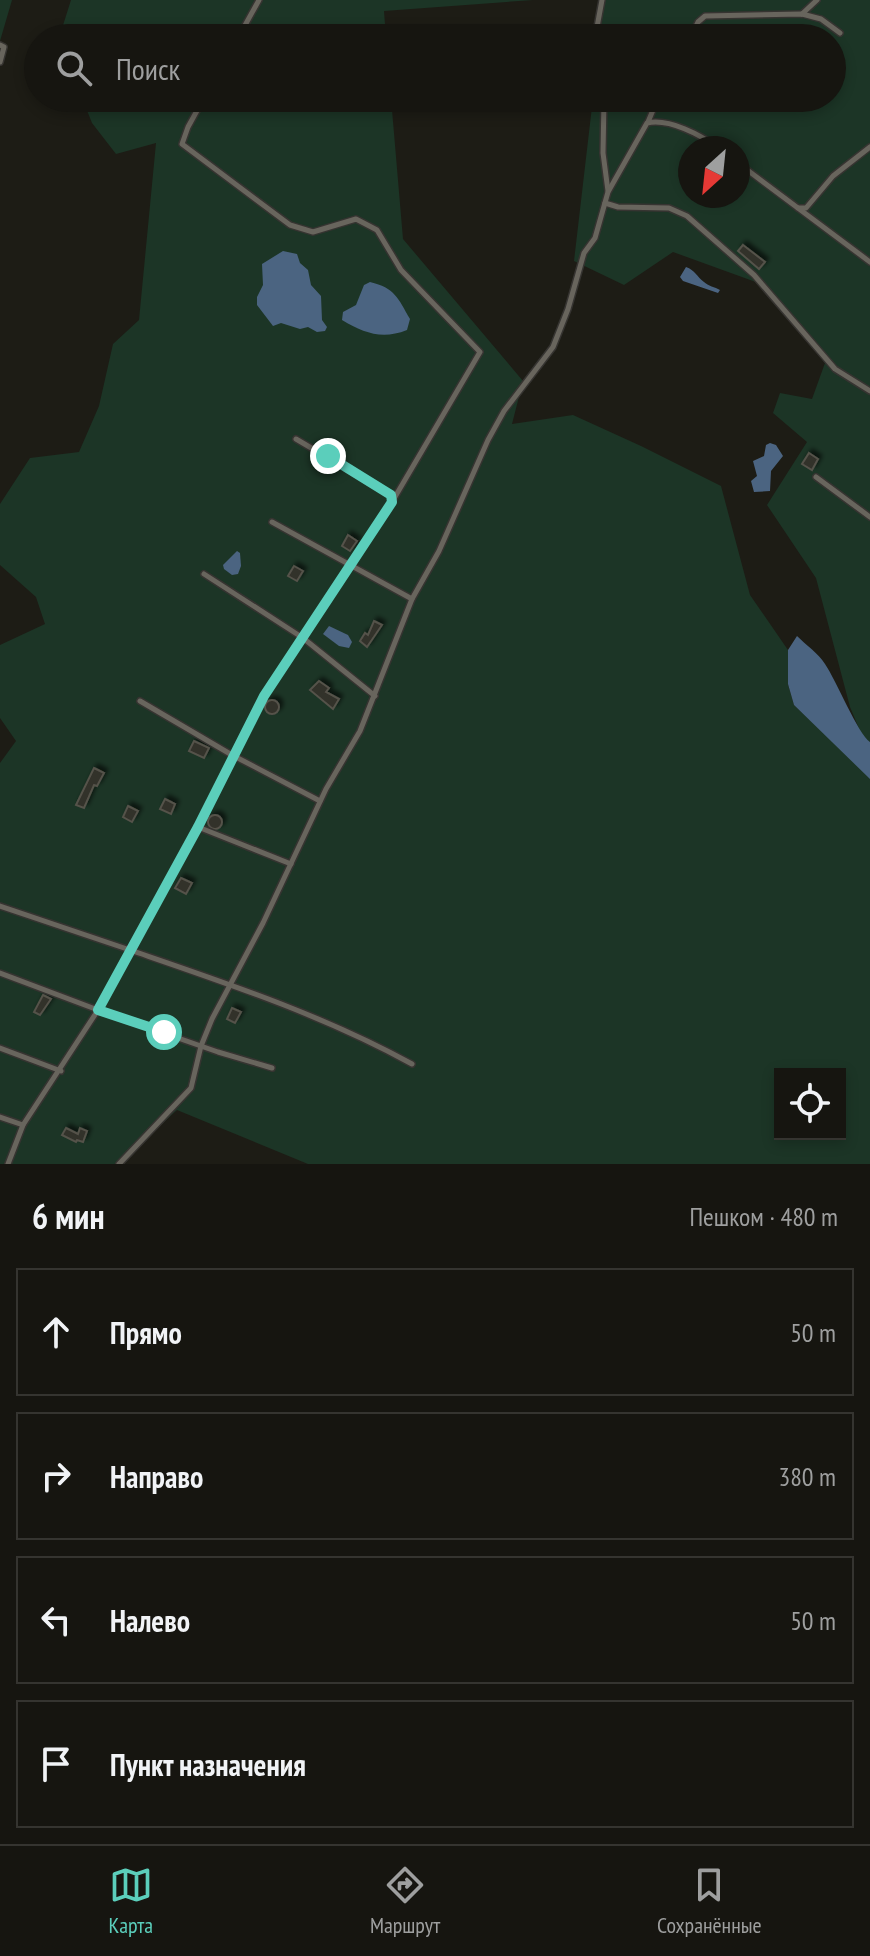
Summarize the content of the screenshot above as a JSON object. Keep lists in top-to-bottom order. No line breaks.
{"north":"bottom left","page":{"search":"Поиск","heading":["6 мин","Пешком · 480 m"],"list":[["Прямо","50 m"],["Направо","380 m"],["Налево","50 m"],"Пункт назначения"],"nav":["Карта","Маршрут","Сохранённые"]}}
